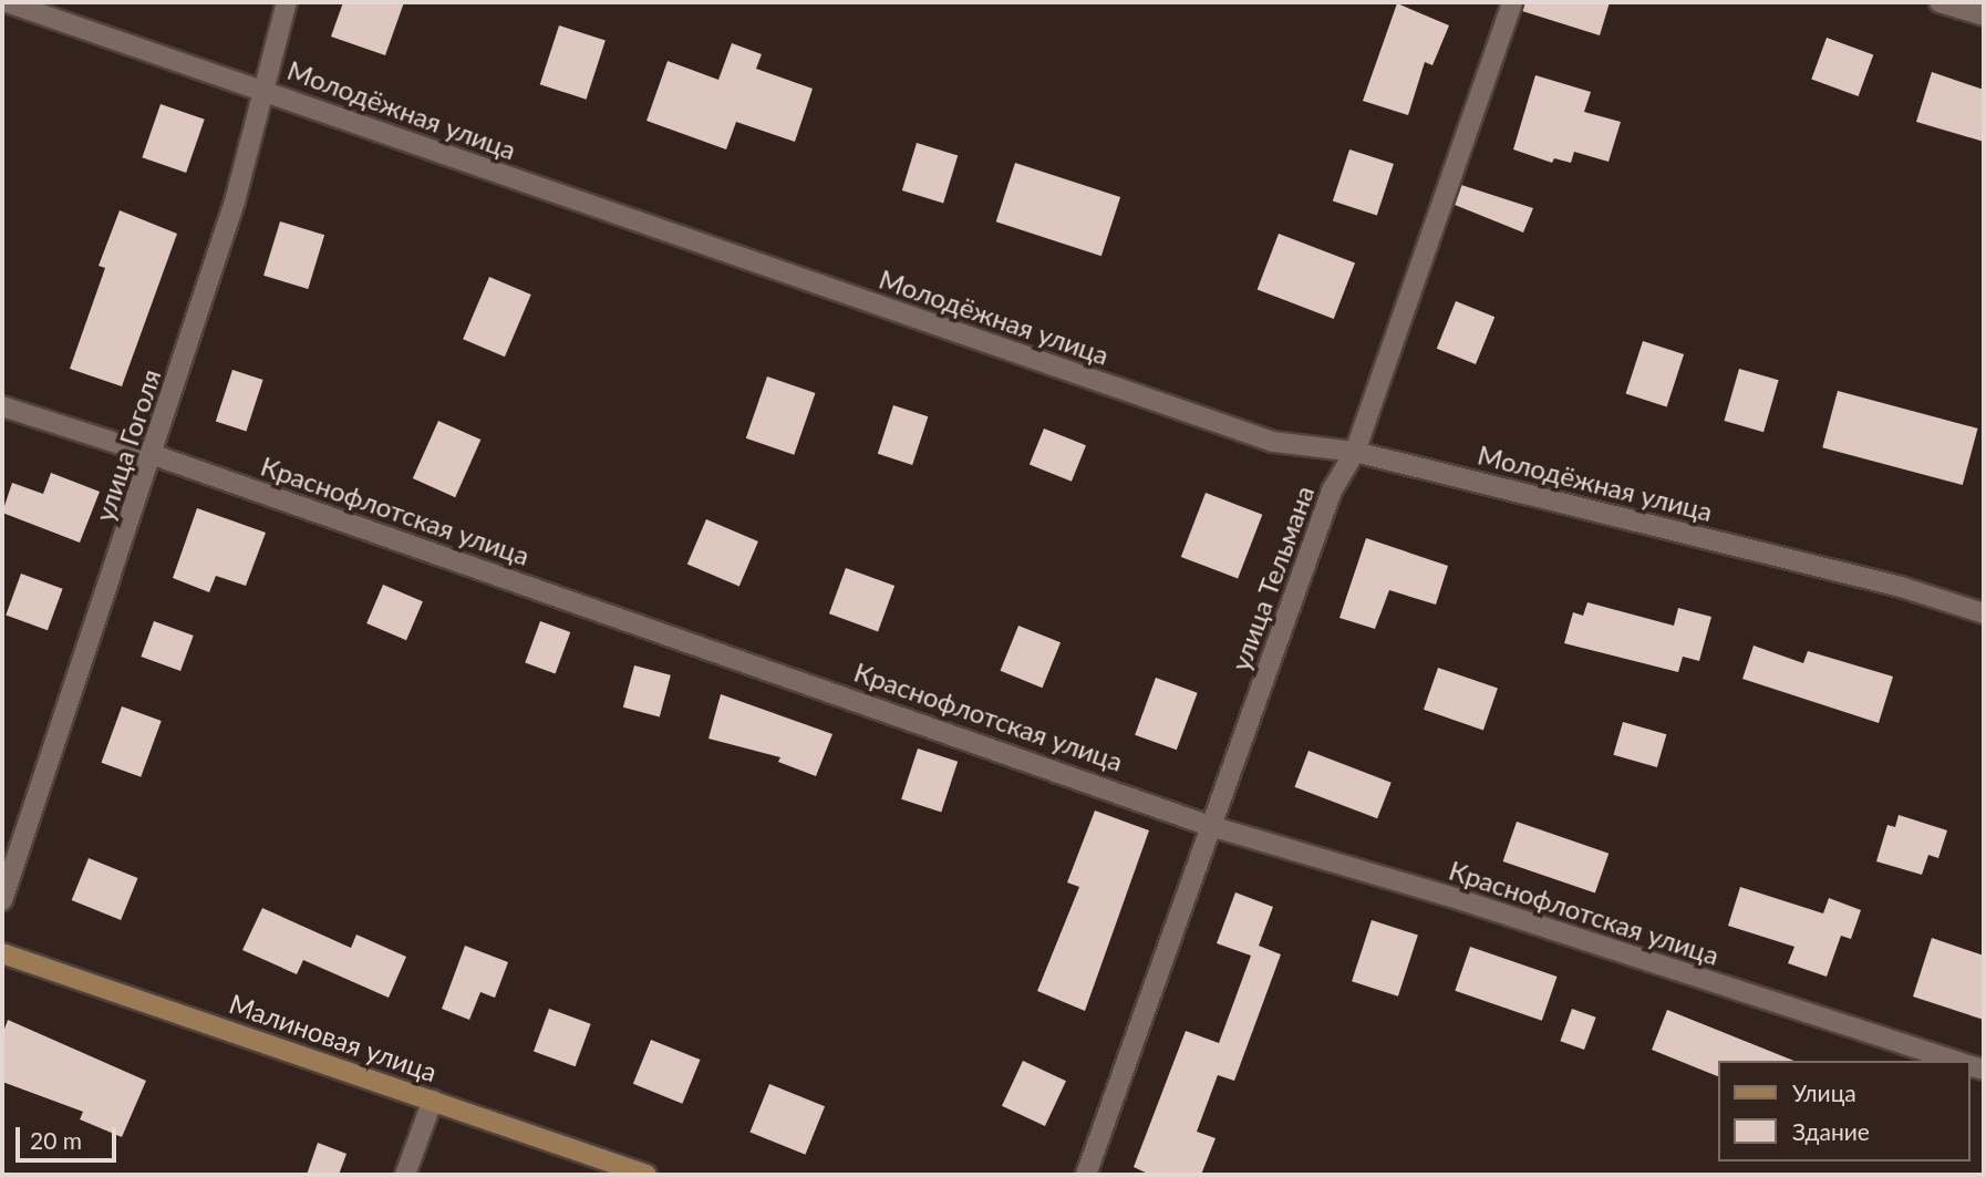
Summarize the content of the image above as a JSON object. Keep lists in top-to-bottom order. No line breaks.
{"streets":{"street":["Молодёжная улица","улица Гоголя","Краснофлотская улица","улица Тельмана","Малиновая улица"]},"crossings":[["Молодёжная улица","улица Гоголя"],["Молодёжная улица","улица Тельмана"],["улица Гоголя","Краснофлотская улица"],["Краснофлотская улица","улица Тельмана"]],"legend":["Улица","Здание"],"scale_bar":"20 m"}
